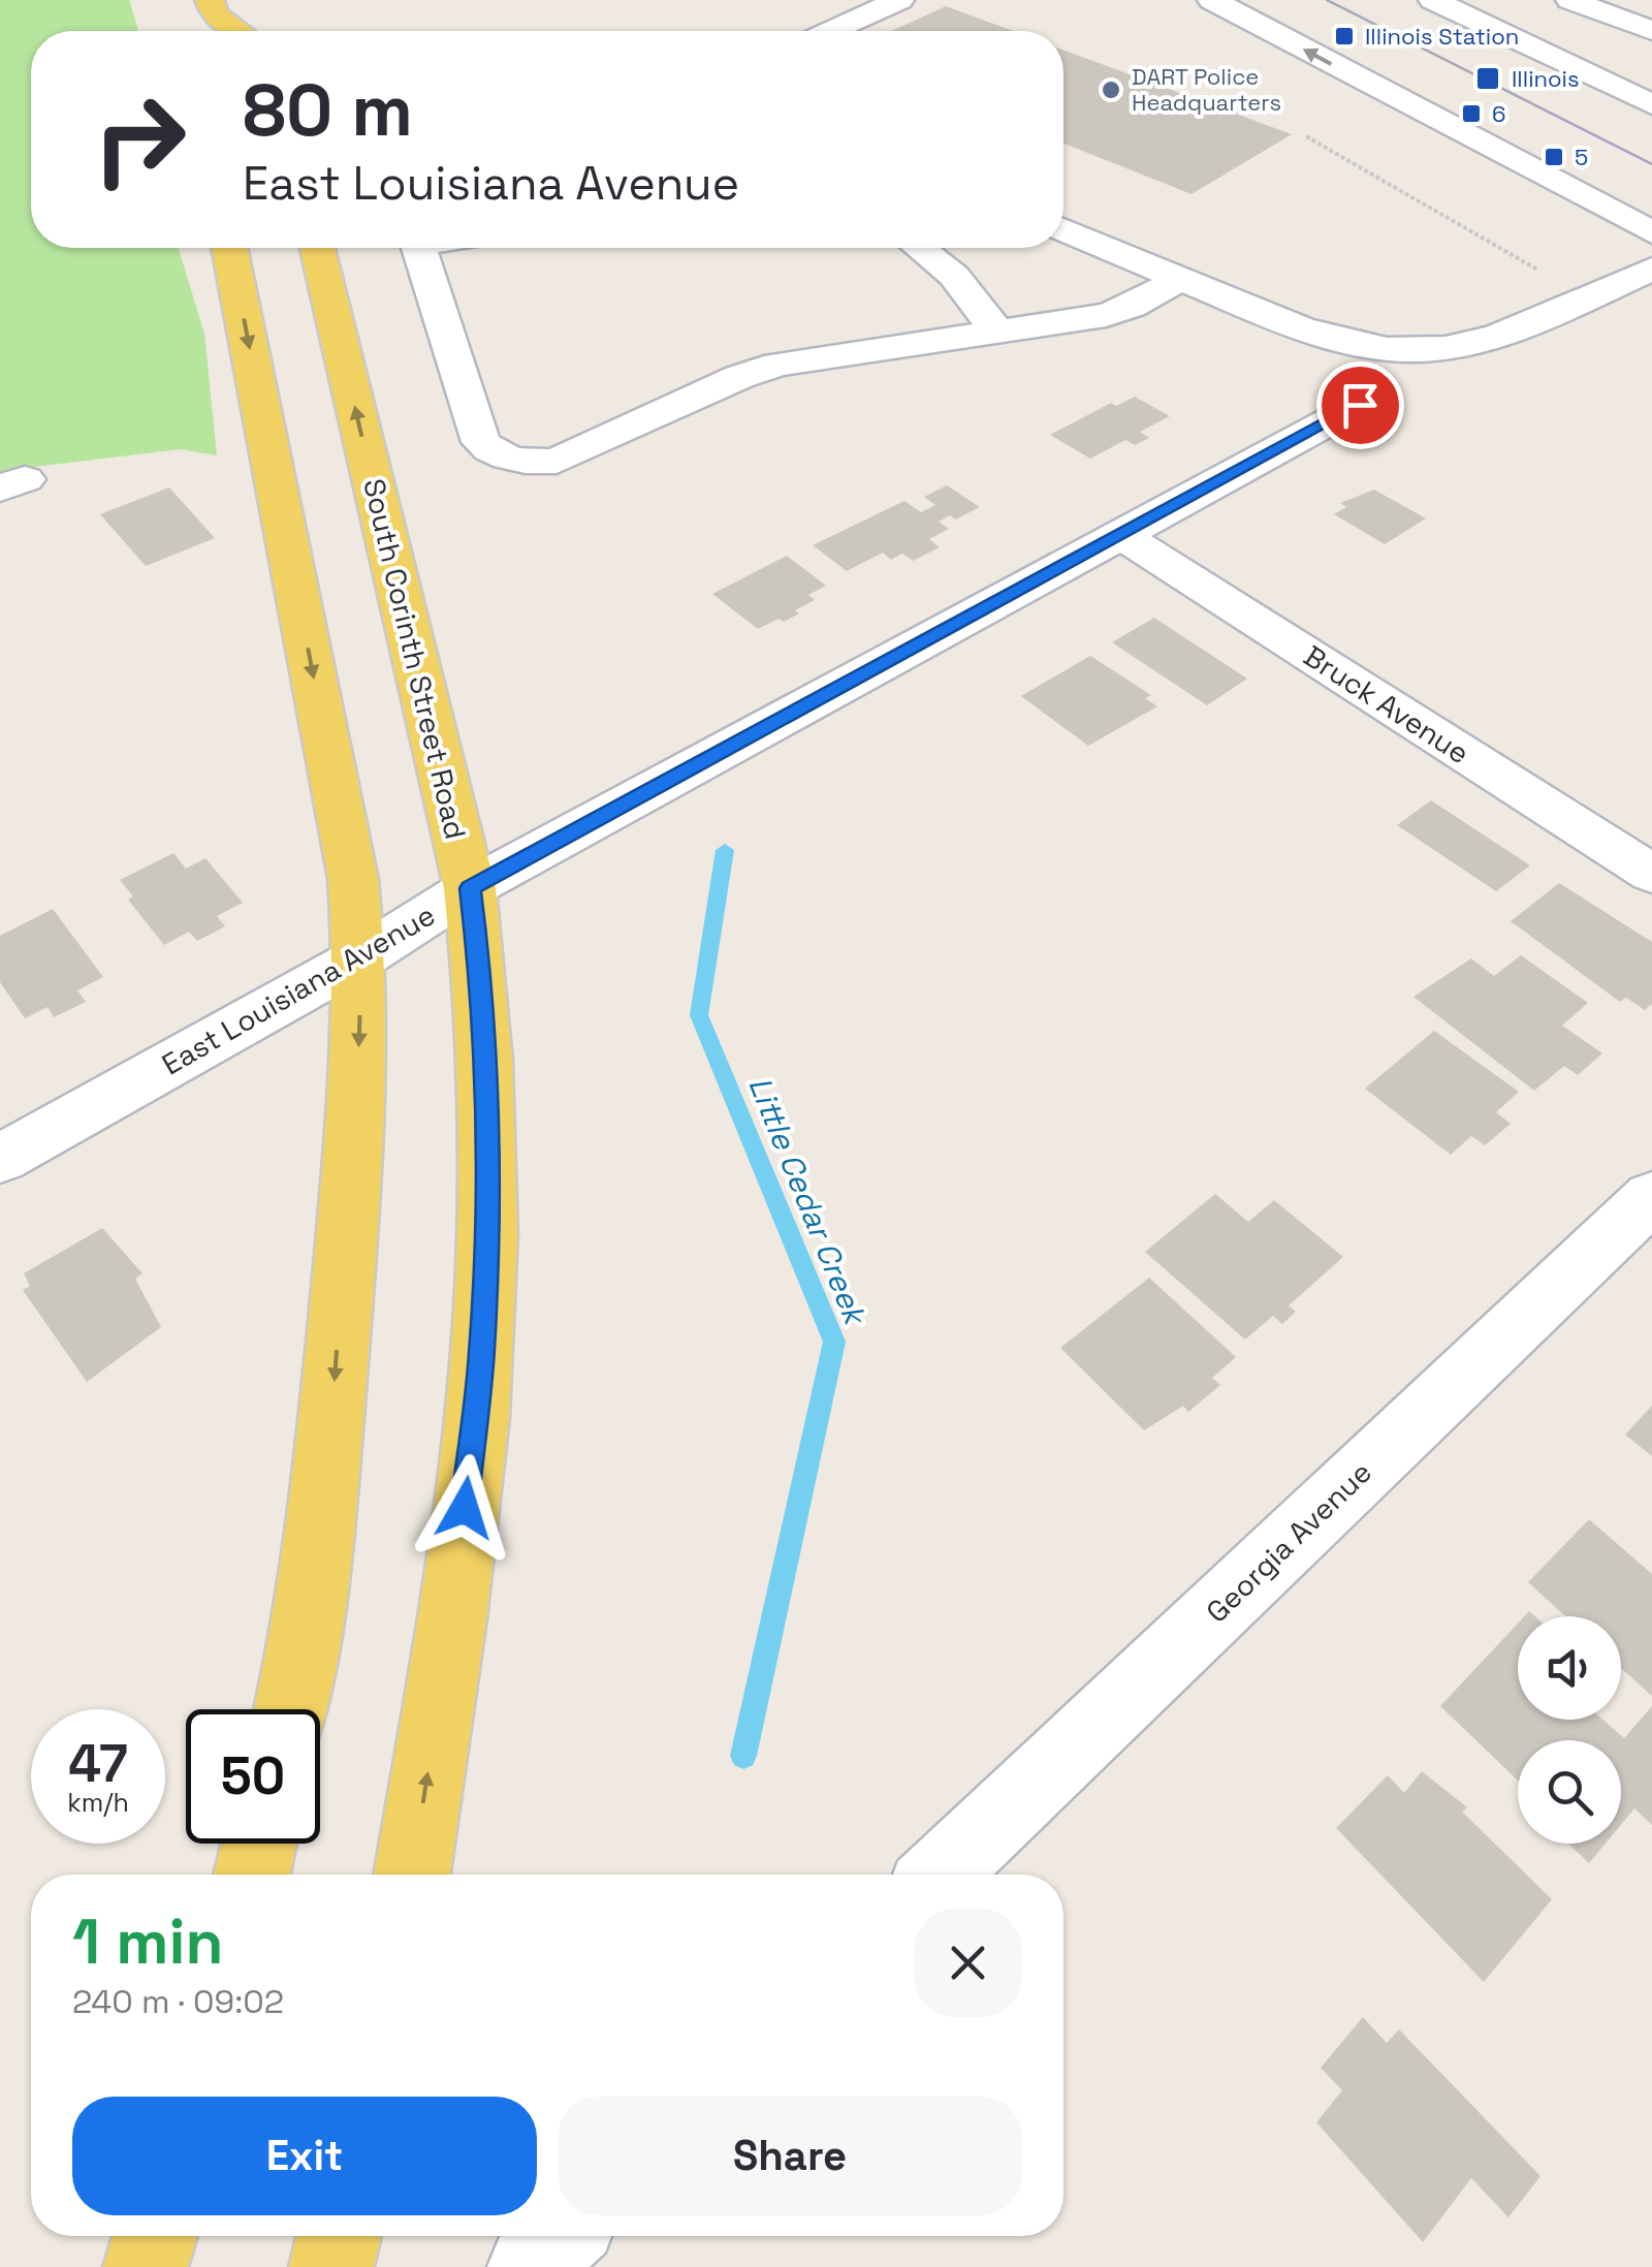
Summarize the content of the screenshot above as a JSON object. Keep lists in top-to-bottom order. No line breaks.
{"streets":{"main road":["South Corinth Street Road"],"street":["Bruck Avenue","East Louisiana Avenue","Georgia Avenue"]},"crossings":[["South Corinth Street Road","East Louisiana Avenue"],["Bruck Avenue","East Louisiana Avenue"]],"water":["Little Cedar Creek"],"places":{"transit":["Illinois Station","Illinois","6","5"],"other":["DART Police Headquarters"]},"page":{"turn":["80 m","East Louisiana Avenue"],"speed":"47 km/h","limit":"50","heading":["1 min","240 m · 09:02"],"buttons":["Exit","Share"]}}
